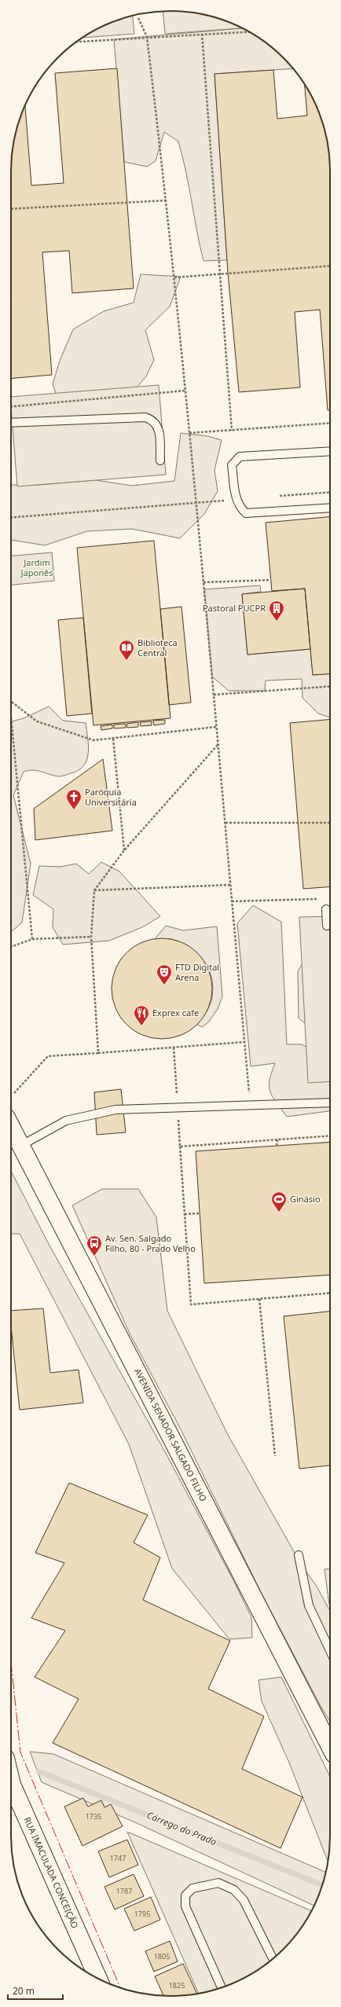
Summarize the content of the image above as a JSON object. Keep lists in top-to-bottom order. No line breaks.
{"streets":{"main road":["AVENIDA SENADOR SALGADO FILHO","RUA IMACULADA CONCEIÇÃO"]},"water":["Córrego do Prado"],"parks":["Jardim Japonês"],"places":{"building":["Pastoral PUCPR"],"library":["Biblioteca Central"],"church":["Paróquia Universitária"],"theatre":["FTD Digital Arena"],"restaurant":["Exprex cafe"],"sports":["Ginásio"],"bus stop":["Av. Sen. Salgado Filho, 80 - Prado Velho"]},"house_numbers":["1735","1747","1787","1795","1805","1825"],"scale_bar":"20 m"}
